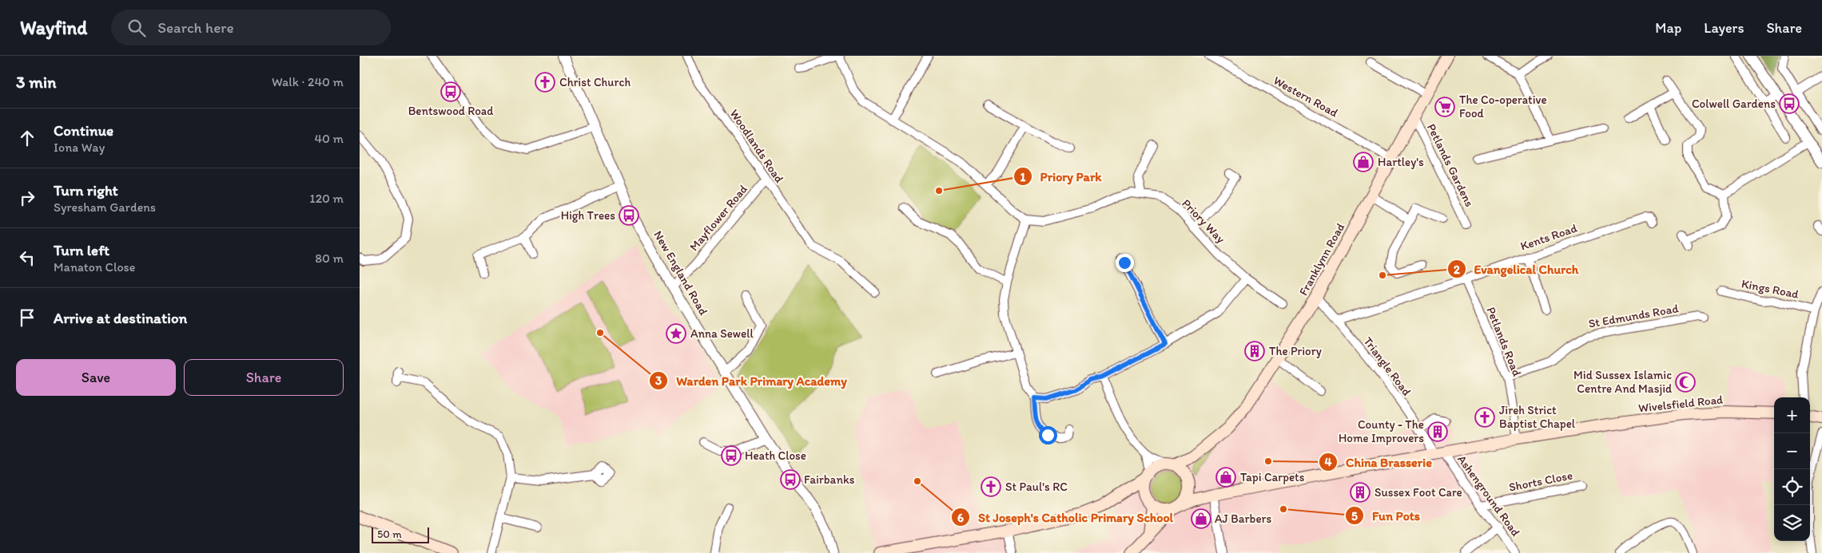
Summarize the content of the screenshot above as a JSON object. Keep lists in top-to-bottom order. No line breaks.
{"streets":{"main road":["Franklynn Road","Wivelsfield Road"],"street":["Western Road","Woodlands Road","Petlands Gardens","Mayflower Road","Priory Way","Kents Road","New England Road","Kings Road","St Edmunds Road","Petlands Road","Triangle Road","Shorts Close","Ashenground Road"]},"crossings":[["Western Road","Franklynn Road"],["Woodlands Road","Mayflower Road"],["Petlands Gardens","Franklynn Road"],["Mayflower Road","New England Road"],["Kents Road","Petlands Road"],["Kents Road","Triangle Road"],["Franklynn Road","Triangle Road"],["Franklynn Road","Wivelsfield Road"],["St Edmunds Road","Petlands Road"],["Petlands Road","Wivelsfield Road"],["Triangle Road","Wivelsfield Road"],["Triangle Road","Ashenground Road"],["Wivelsfield Road","Ashenground Road"],["Shorts Close","Ashenground Road"]],"places":{"church":["Christ Church","Jireh Strict Baptist Chapel","St Paul's RC"],"bus stop":["Bentswood Road","Colwell Gardens","High Trees","Heath Close","Fairbanks"],"supermarket":["The Co-operative Food"],"shop":["Hartley's","Tapi Carpets","AJ Barbers"],"other":["Priory Park","Evangelical Church","Warden Park Primary Academy","China Brasserie","St Joseph's Catholic Primary School","Fun Pots"],"place":["Anna Sewell"],"building":["The Priory","County - The Home Improvers","Sussex Foot Care"],"mosque":["Mid Sussex Islamic Centre And Masjid"]},"scale_bar":"50 m","page":{"header":"Wayfind","search":"Search here","nav":["Map","Layers","Share"],"heading":["3 min","Walk · 240 m"],"list":[["Continue","Iona Way","40 m"],["Turn right","Syresham Gardens","120 m"],["Turn left","Manaton Close","80 m"],"Arrive at destination"],"buttons":["Save","Share"],"map_buttons":["+","−"],"scale":"50 m"}}
